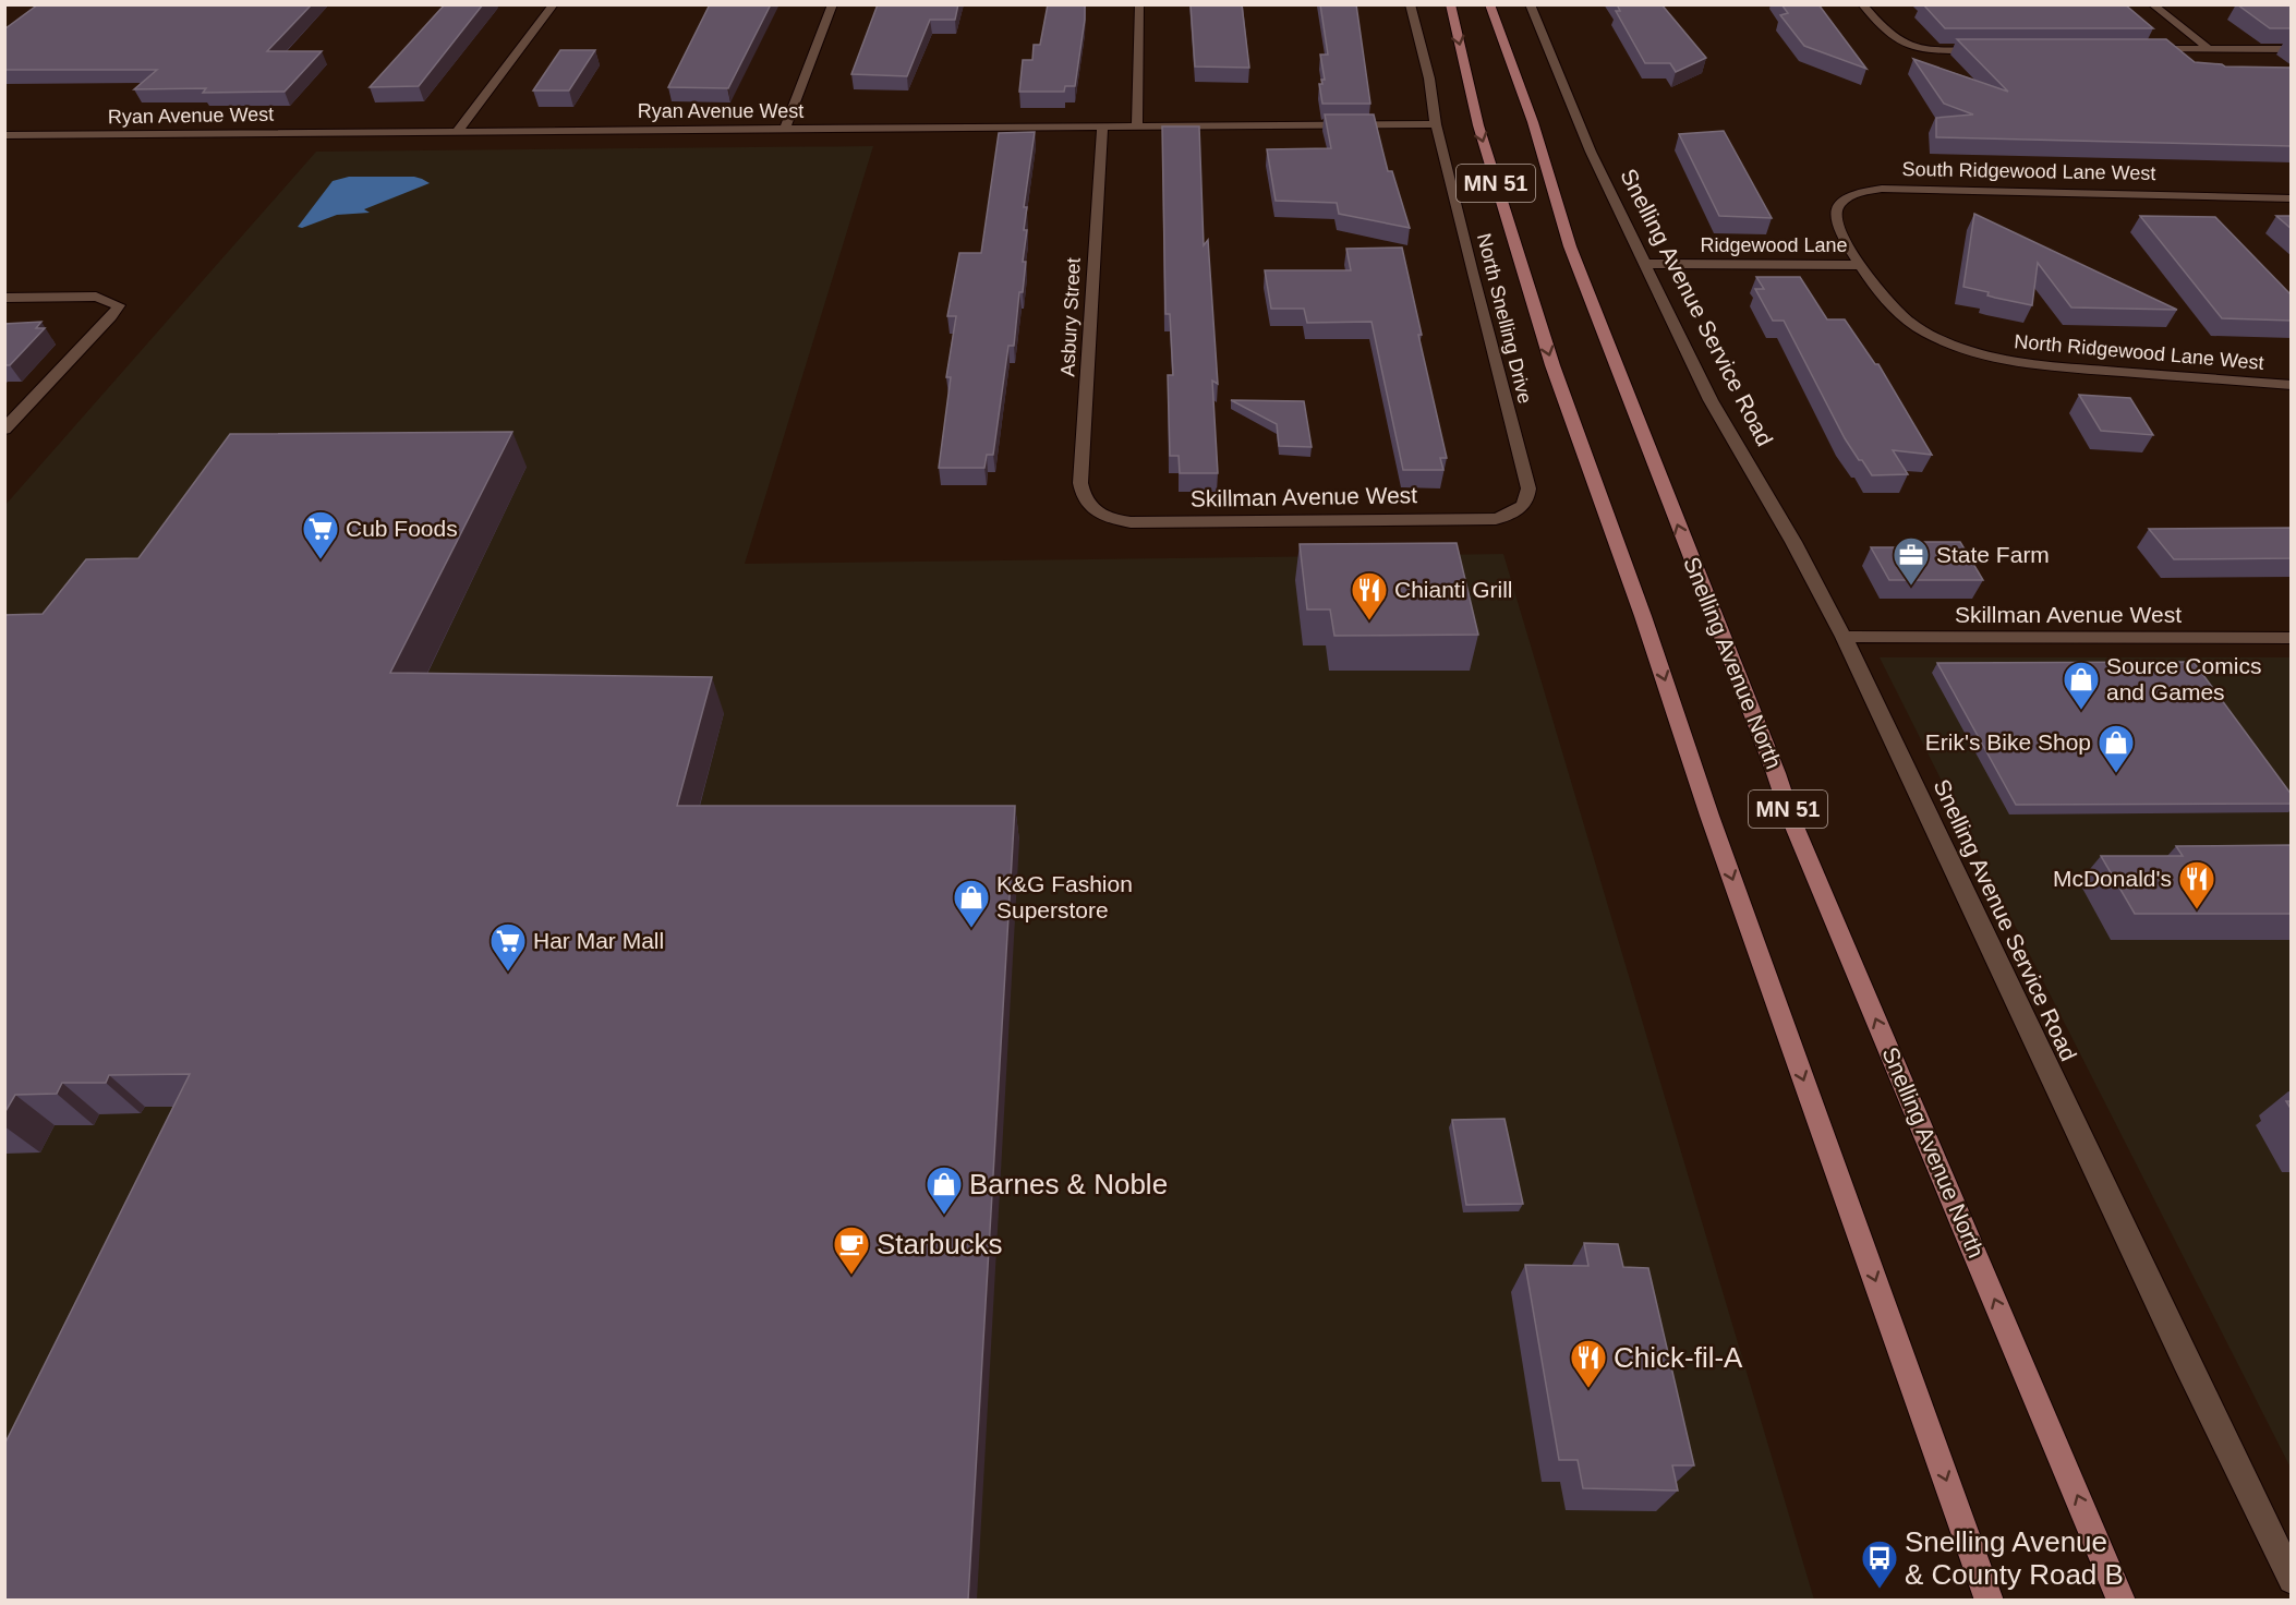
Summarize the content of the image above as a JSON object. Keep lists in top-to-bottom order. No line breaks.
{"streets":{"main road":["MN 51","Snelling Avenue North"],"street":["Ryan Avenue West","South Ridgewood Lane West","Ridgewood Lane","Snelling Avenue Service Road","Asbury Street","North Snelling Drive","North Ridgewood Lane West","Skillman Avenue West"]},"crossings":[["Ryan Avenue West","Asbury Street"],["Ryan Avenue West","North Snelling Drive"],["South Ridgewood Lane West","Ridgewood Lane"],["South Ridgewood Lane West","North Ridgewood Lane West"],["Ridgewood Lane","Snelling Avenue Service Road"],["Ridgewood Lane","North Ridgewood Lane West"],["Snelling Avenue Service Road","Skillman Avenue West"],["Asbury Street","Skillman Avenue West"],["North Snelling Drive","Skillman Avenue West"]],"places":{"supermarket":["Cub Foods","Har Mar Mall"],"office":["State Farm"],"restaurant":["Chianti Grill","McDonald's","Chick-fil-A"],"shop":["Source Comics and Games","Erik's Bike Shop","K&G Fashion Superstore","Barnes & Noble"],"cafe":["Starbucks"],"bus stop":["Snelling Avenue & County Road B"]}}
